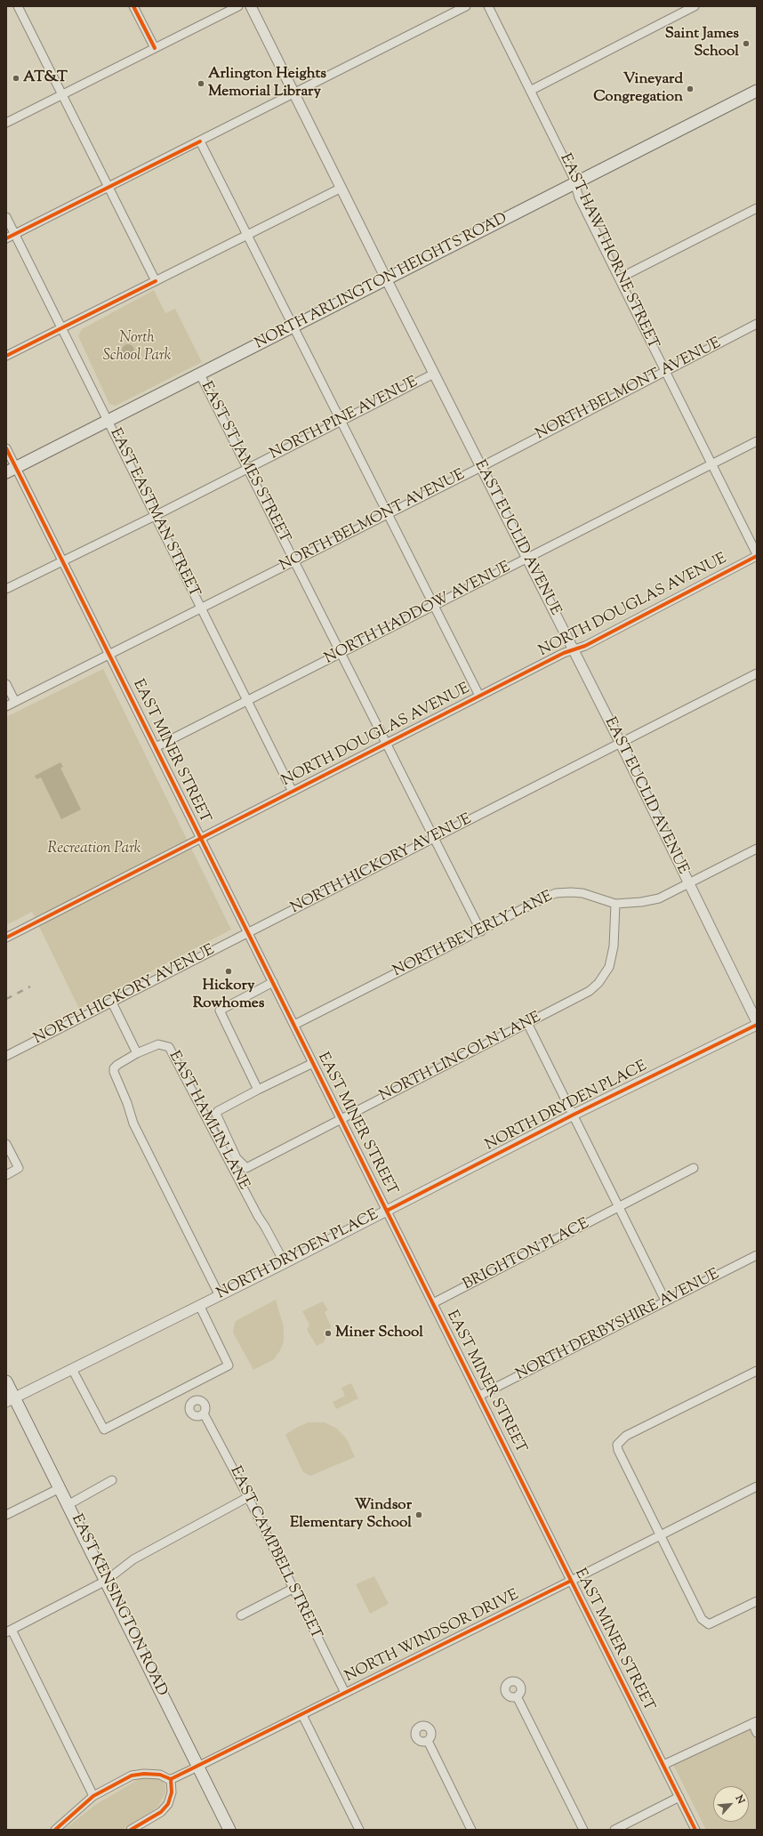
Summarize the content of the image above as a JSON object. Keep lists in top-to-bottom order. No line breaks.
{"streets":{"main road":["NORTH ARLINGTON HEIGHTS ROAD","EAST KENSINGTON ROAD"],"street":["EAST HAWTHORNE STREET","NORTH BELMONT AVENUE","NORTH PINE AVENUE","EAST ST JAMES STREET","EAST EASTMAN STREET","EAST EUCLID AVENUE","NORTH DOUGLAS AVENUE","NORTH HADDOW AVENUE","EAST MINER STREET","NORTH HICKORY AVENUE","NORTH BEVERLY LANE","NORTH LINCOLN LANE","NORTH DRYDEN PLACE","EAST HAMLIN LANE","BRIGHTON PLACE","NORTH DERBYSHIRE AVENUE","EAST CAMPBELL STREET","NORTH WINDSOR DRIVE"]},"crossings":[["EAST HAWTHORNE STREET","NORTH ARLINGTON HEIGHTS ROAD"],["EAST HAWTHORNE STREET","NORTH BELMONT AVENUE"],["EAST HAWTHORNE STREET","NORTH DOUGLAS AVENUE"],["EAST HAWTHORNE STREET","NORTH HADDOW AVENUE"],["NORTH ARLINGTON HEIGHTS ROAD","EAST ST JAMES STREET"],["NORTH ARLINGTON HEIGHTS ROAD","EAST EASTMAN STREET"],["NORTH ARLINGTON HEIGHTS ROAD","EAST EUCLID AVENUE"],["NORTH ARLINGTON HEIGHTS ROAD","EAST MINER STREET"],["NORTH BELMONT AVENUE","EAST ST JAMES STREET"],["NORTH BELMONT AVENUE","EAST EASTMAN STREET"],["NORTH BELMONT AVENUE","EAST EUCLID AVENUE"],["NORTH BELMONT AVENUE","EAST MINER STREET"],["NORTH PINE AVENUE","EAST ST JAMES STREET"],["NORTH PINE AVENUE","EAST EASTMAN STREET"],["NORTH PINE AVENUE","EAST EUCLID AVENUE"],["NORTH PINE AVENUE","EAST MINER STREET"],["EAST ST JAMES STREET","NORTH DOUGLAS AVENUE"],["EAST ST JAMES STREET","NORTH HADDOW AVENUE"],["EAST ST JAMES STREET","NORTH HICKORY AVENUE"],["EAST ST JAMES STREET","NORTH BEVERLY LANE"],["EAST EASTMAN STREET","NORTH DOUGLAS AVENUE"],["EAST EASTMAN STREET","NORTH HADDOW AVENUE"],["EAST EUCLID AVENUE","NORTH DOUGLAS AVENUE"],["EAST EUCLID AVENUE","NORTH HADDOW AVENUE"],["EAST EUCLID AVENUE","NORTH HICKORY AVENUE"],["EAST EUCLID AVENUE","NORTH BEVERLY LANE"],["NORTH DOUGLAS AVENUE","EAST MINER STREET"],["NORTH HADDOW AVENUE","EAST MINER STREET"],["EAST MINER STREET","NORTH HICKORY AVENUE"],["EAST MINER STREET","NORTH BEVERLY LANE"],["EAST MINER STREET","NORTH LINCOLN LANE"],["EAST MINER STREET","NORTH DRYDEN PLACE"],["EAST MINER STREET","BRIGHTON PLACE"],["EAST MINER STREET","NORTH DERBYSHIRE AVENUE"],["EAST MINER STREET","NORTH WINDSOR DRIVE"],["NORTH BEVERLY LANE","NORTH LINCOLN LANE"],["NORTH DRYDEN PLACE","EAST HAMLIN LANE"],["NORTH DRYDEN PLACE","EAST KENSINGTON ROAD"],["EAST CAMPBELL STREET","NORTH WINDSOR DRIVE"],["EAST KENSINGTON ROAD","NORTH WINDSOR DRIVE"]],"parks":["North School Park","Recreation Park"],"places":["Saint James School","AT&T","Arlington Heights Memorial Library","Vineyard Congregation","Hickory Rowhomes","Miner School","Windsor Elementary School"],"north":"top right"}
